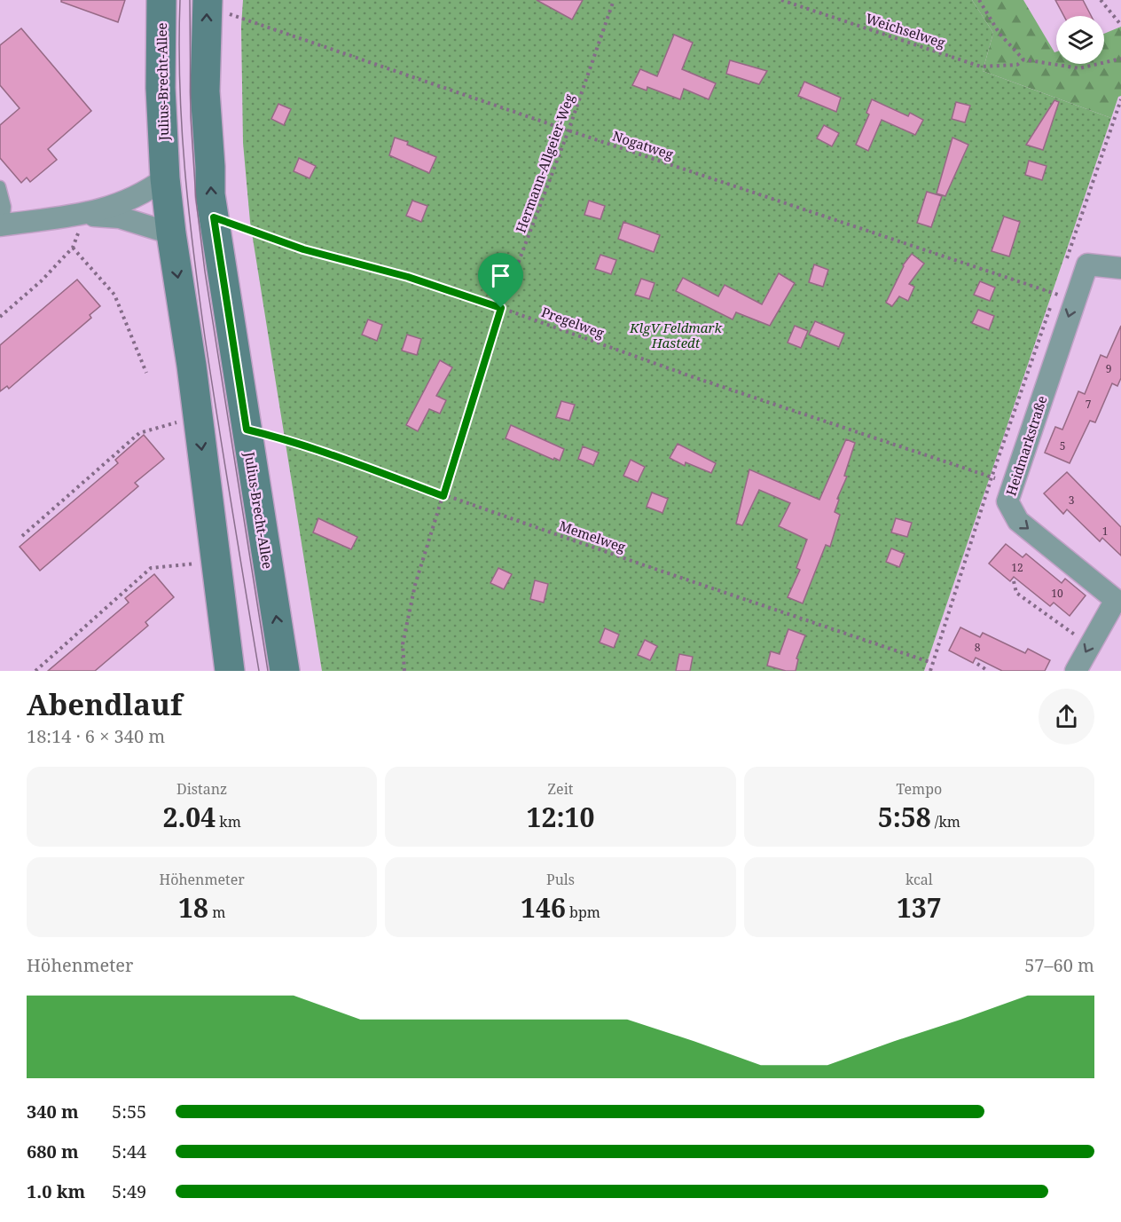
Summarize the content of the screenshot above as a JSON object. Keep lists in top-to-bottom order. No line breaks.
{"streets":{"main road":["Julius-Brecht-Allee"],"street":["Heidmarkstraße"],"path":["Weichselweg","Nogatweg","Hermann-Allgeier-Weg","Pregelweg","Memelweg"]},"crossings":[["Julius-Brecht-Allee","Nogatweg"],["Julius-Brecht-Allee","Pregelweg"],["Julius-Brecht-Allee","Memelweg"],["Nogatweg","Hermann-Allgeier-Weg"],["Nogatweg","Heidmarkstraße"],["Hermann-Allgeier-Weg","Pregelweg"],["Hermann-Allgeier-Weg","Memelweg"],["Pregelweg","Heidmarkstraße"]],"one_way":["Heidmarkstraße"],"parks":["KlgV Feldmark Hastedt"],"house_numbers":["9","7","5","3","1","12","10","8"],"page":{"heading":["Abendlauf","18:14 · 6 × 340 m"],"stats":[["Distanz","2.04 km"],["Zeit","12:10"],["Tempo","5:58 /km"],["Höhenmeter","18 m"],["Puls","146 bpm"],["kcal","137"]],"chart":["Höhenmeter","57–60 m"],"list":[{"name":"340 m","note":"5:55"},{"name":"680 m","note":"5:44"},{"name":"1.0 km","note":"5:49"}]}}
